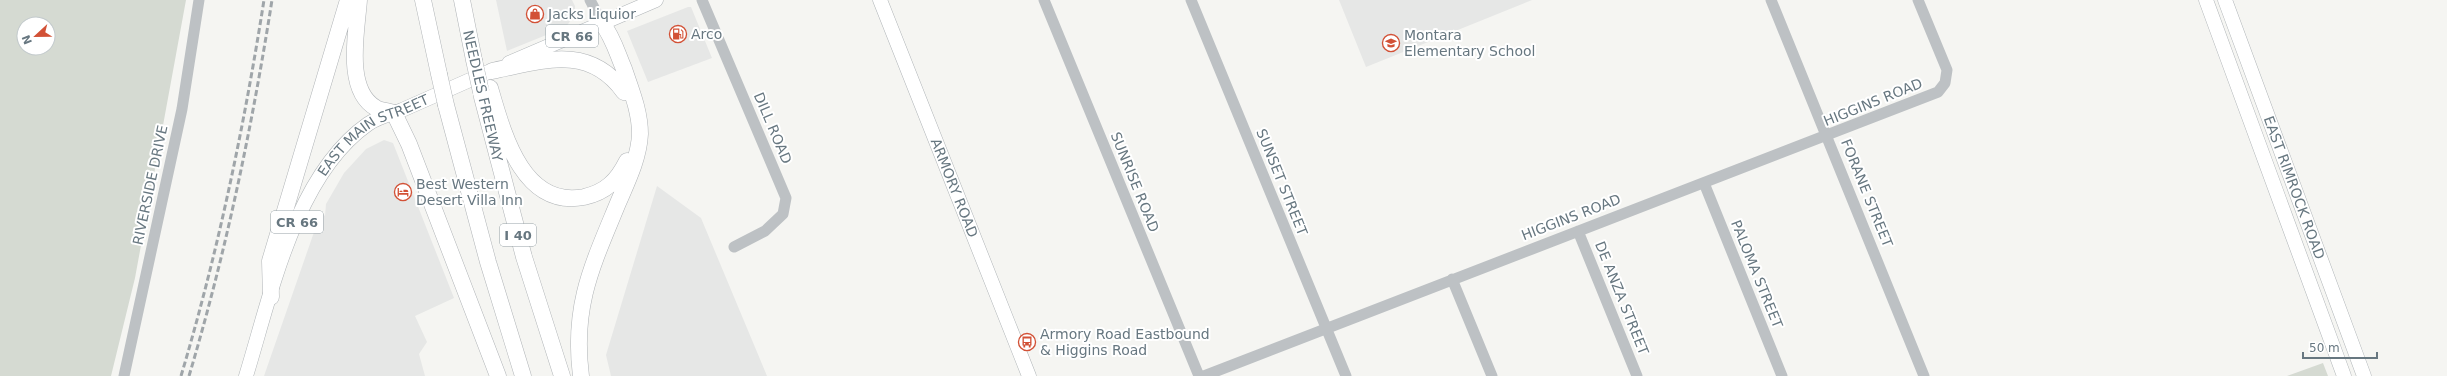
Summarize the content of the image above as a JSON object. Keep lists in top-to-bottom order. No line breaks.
{"streets":{"highway":["NEEDLES FREEWAY","I 40"],"main road":["CR 66","EAST MAIN STREET","ARMORY ROAD","EAST RIMROCK ROAD"],"street":["HIGGINS ROAD","DILL ROAD","SUNRISE ROAD","SUNSET STREET","RIVERSIDE DRIVE","FORANE STREET","PALOMA STREET","DE ANZA STREET"]},"crossings":[["CR 66","EAST MAIN STREET"],["HIGGINS ROAD","SUNSET STREET"],["HIGGINS ROAD","FORANE STREET"],["HIGGINS ROAD","PALOMA STREET"],["HIGGINS ROAD","DE ANZA STREET"]],"places":{"shop":["Jacks Liquior"],"fuel station":["Arco"],"school or university":["Montara Elementary School"],"hotel":["Best Western Desert Villa Inn"],"bus stop":["Armory Road Eastbound & Higgins Road"]},"scale_bar":"50 m","north":"left"}
